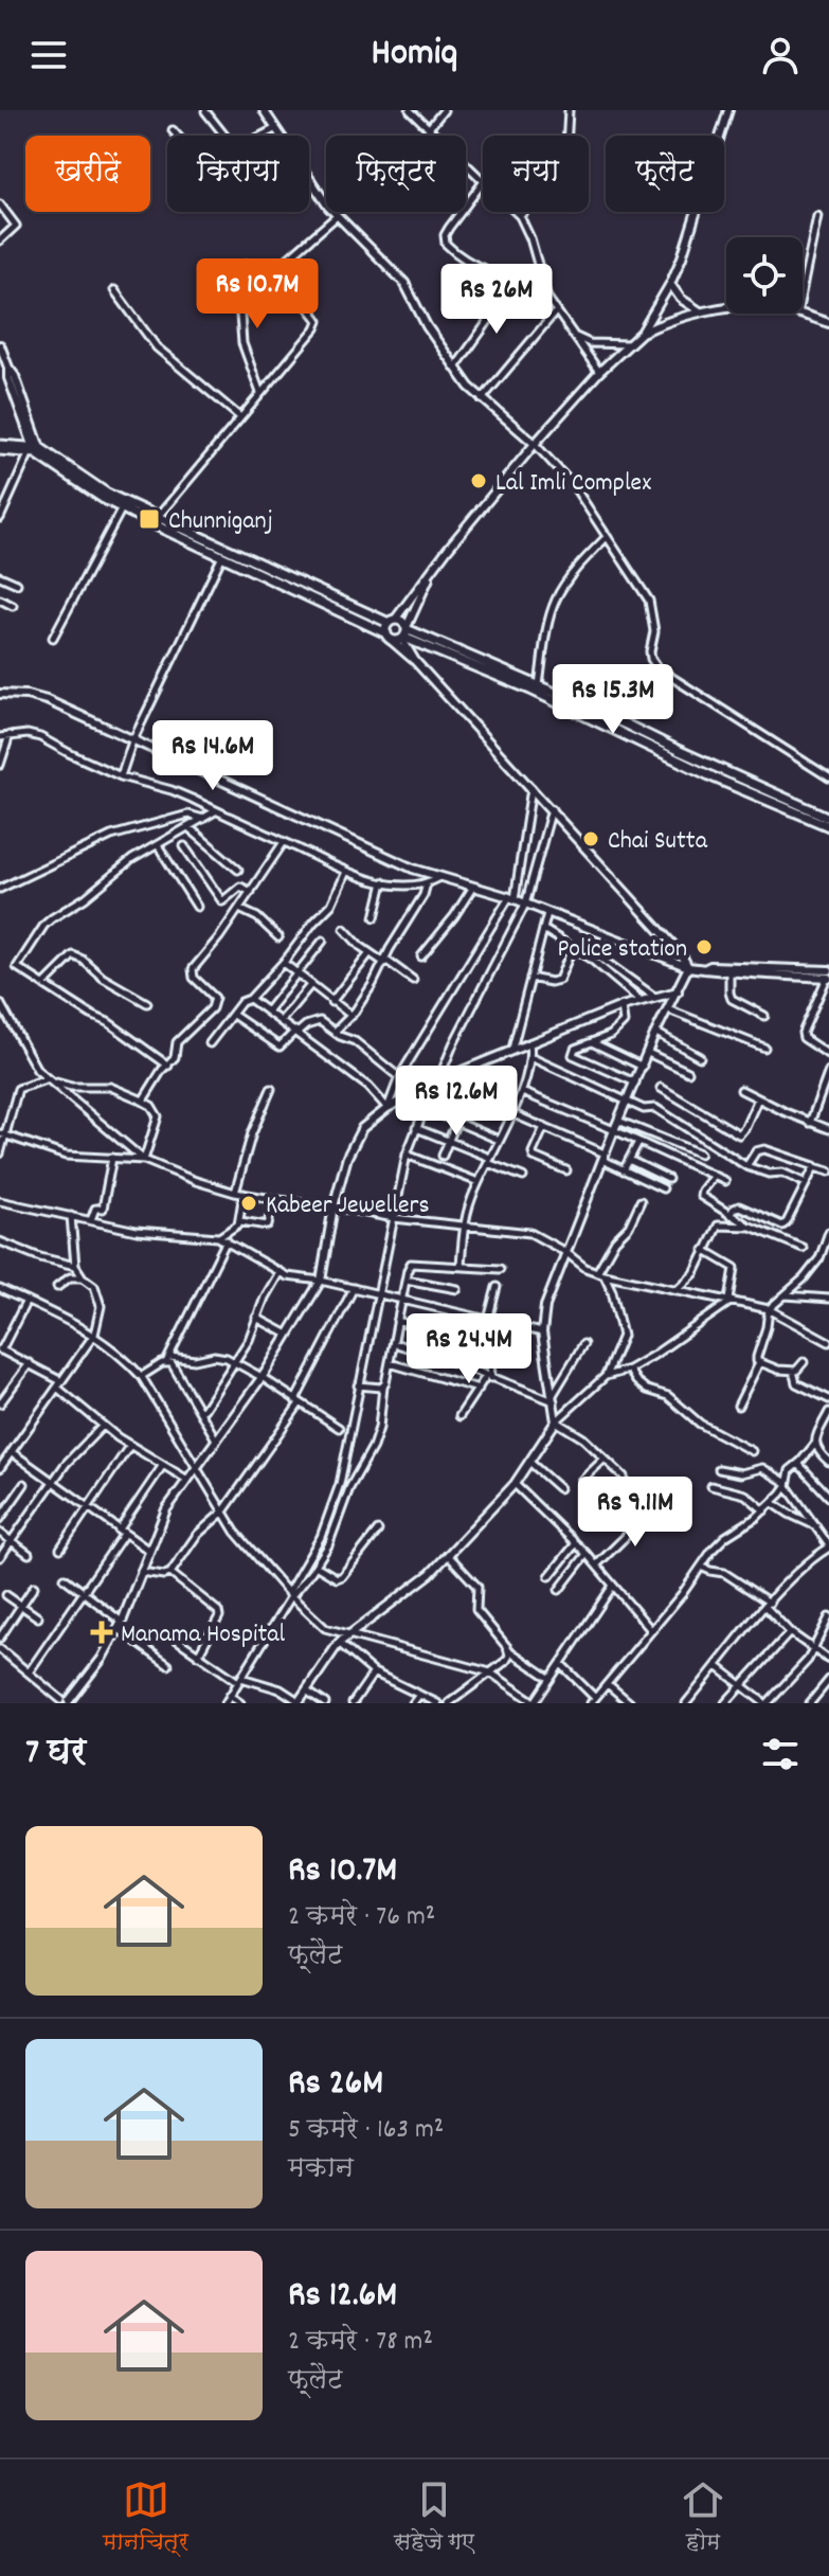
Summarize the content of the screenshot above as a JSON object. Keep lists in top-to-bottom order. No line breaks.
{"places":{"other":["Lal Imli Complex","Chai Sutta","Police station","Kabeer Jewellers"],"transit":["Chunniganj"],"health":["Manama Hospital"]},"page":{"header":"Homiq","chip":["खरीदें","किराया","फ़िल्टर","नया","फ़्लैट"],"price":["Rs 10.7M","Rs 26M","Rs 15.3M","Rs 14.6M","Rs 12.6M","Rs 24.4M","Rs 9.11M"],"heading":"7 घर","list":[{"name":"Rs 10.7M","note":"2 कमरे · 76 m² · फ़्लैट"},{"name":"Rs 26M","note":"5 कमरे · 163 m² · मकान"},{"name":"Rs 12.6M","note":"2 कमरे · 78 m² · फ़्लैट"}],"tabs":["मानचित्र","सहेजे गए","होम"]}}
